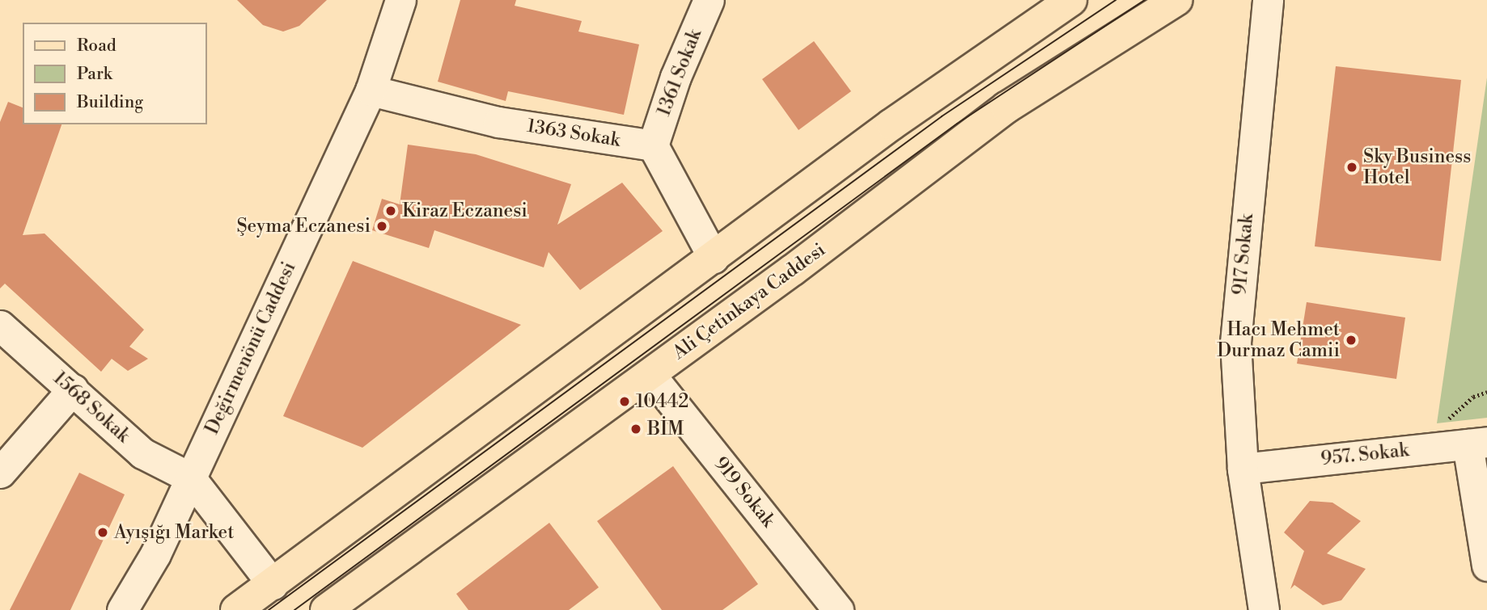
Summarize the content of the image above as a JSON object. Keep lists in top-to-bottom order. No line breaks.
{"streets":{"main road":["Ali Çetinkaya Caddesi"],"street":["1361 Sokak","1363 Sokak","917 Sokak","Değirmenönü Caddesi","1568 Sokak","957. Sokak","919 Sokak"]},"crossings":[["1361 Sokak","1363 Sokak"],["1363 Sokak","Değirmenönü Caddesi"],["917 Sokak","957. Sokak"],["Ali Çetinkaya Caddesi","919 Sokak"],["Değirmenönü Caddesi","1568 Sokak"]],"places":["Sky Business Hotel","Kiraz Eczanesi","Şeyma Eczanesi","Hacı Mehmet Durmaz Camii","10442","BİM","Ayışığı Market"],"legend":["Road","Park","Building"]}
